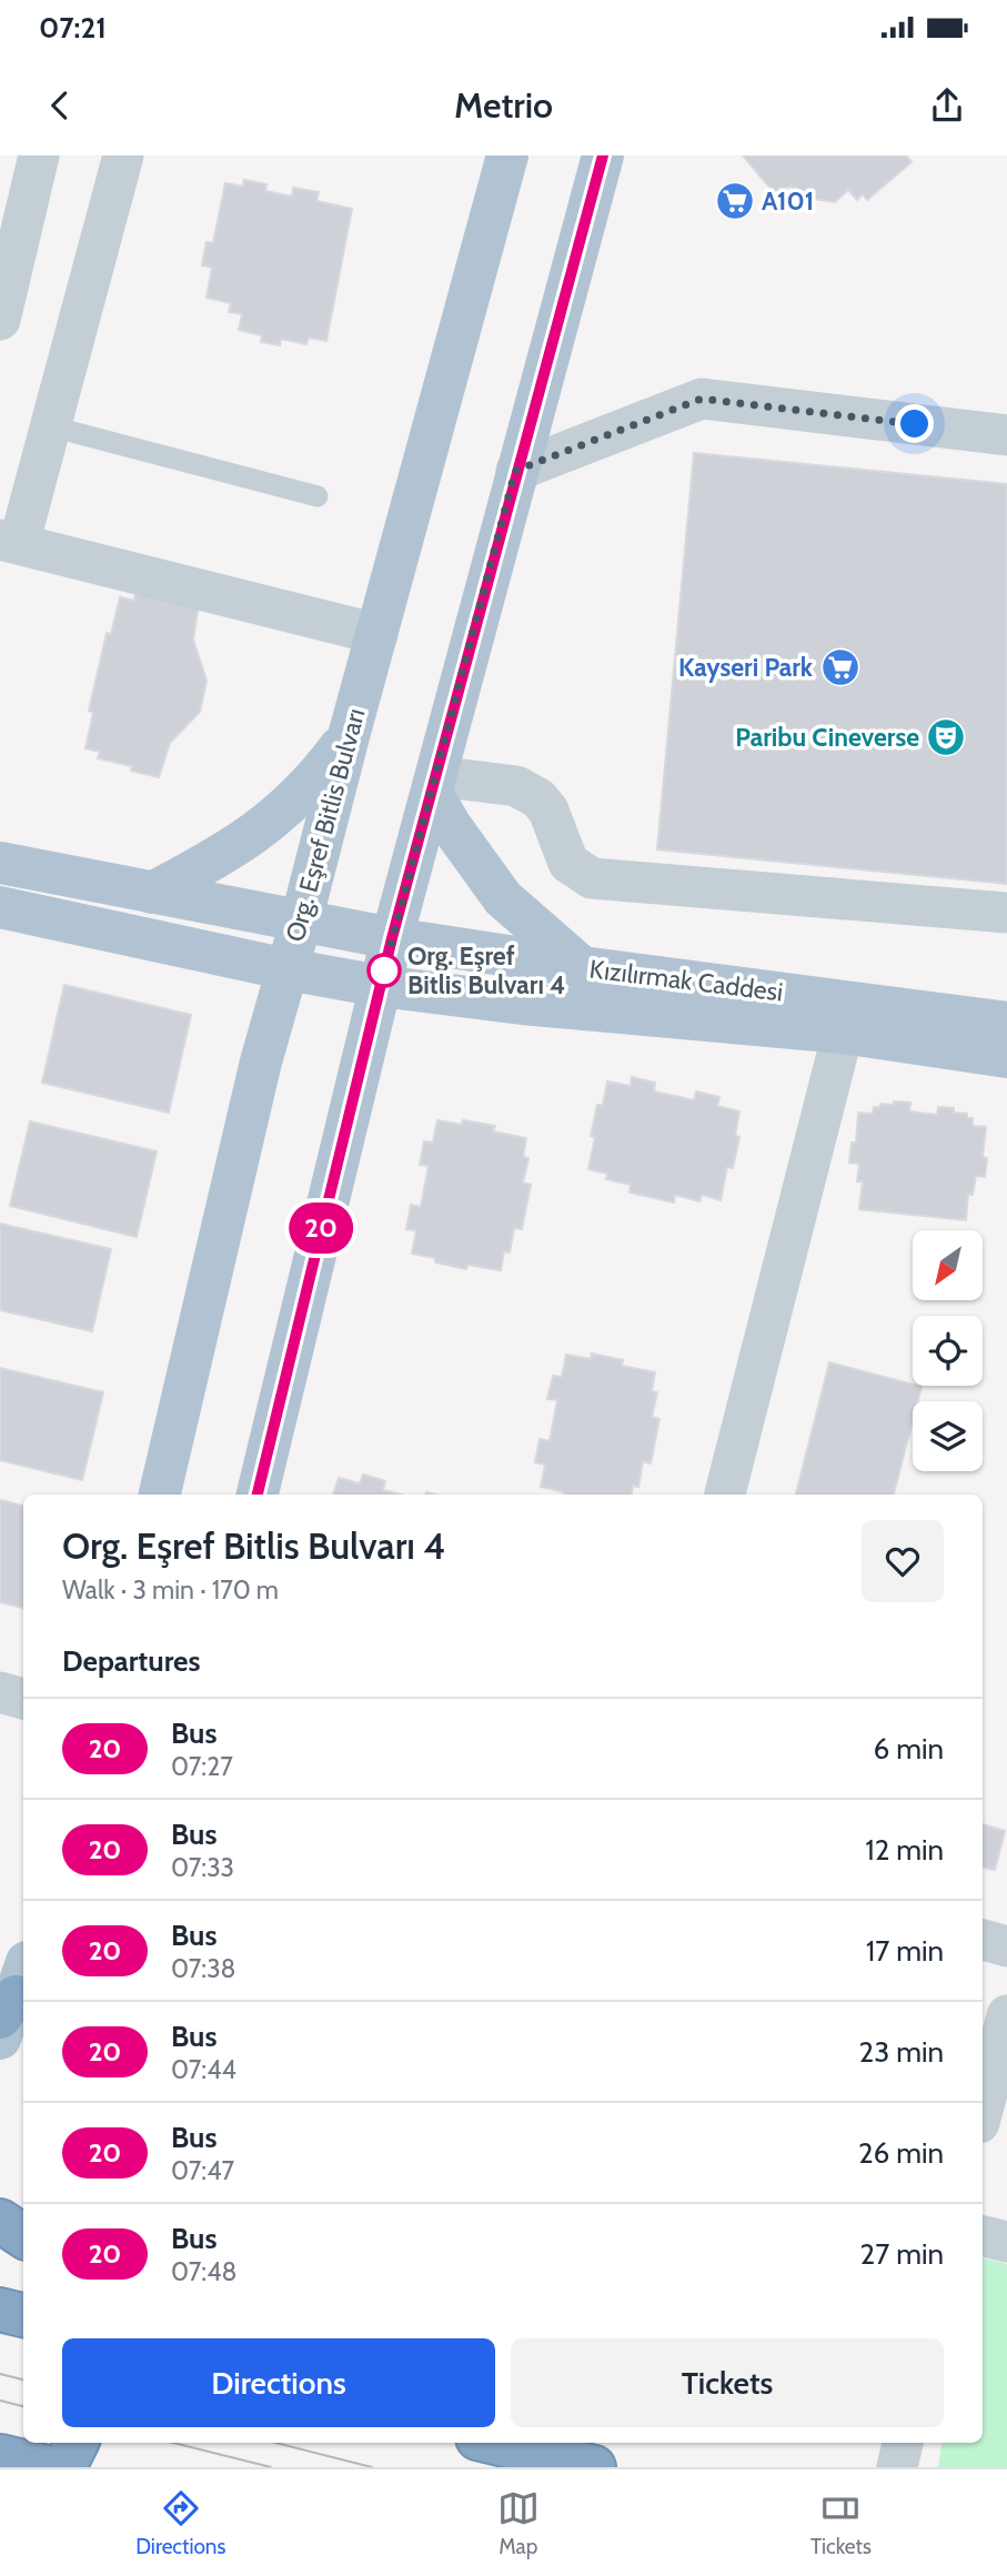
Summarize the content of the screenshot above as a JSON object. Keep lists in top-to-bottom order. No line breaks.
{"streets":{"main road":["Org. Eşref Bitlis Bulvarı","Kızılırmak Caddesi"]},"crossings":[["Org. Eşref Bitlis Bulvarı","Kızılırmak Caddesi"]],"places":{"supermarket":["A101","Kayseri Park"],"theatre":["Paribu Cineverse"],"other":["Org. Eşref Bitlis Bulvarı 4"]},"lines":["bus line 20"],"north":"bottom left","page":{"status":"07:21","header":"Metrio","on_map":"20","heading":[["Org. Eşref Bitlis Bulvarı 4","Walk · 3 min · 170 m"],"Departures"],"list":[{"mark":"20","name":"Bus","note":"07:27","value":"6 min"},{"mark":"20","name":"Bus","note":"07:33","value":"12 min"},{"mark":"20","name":"Bus","note":"07:38","value":"17 min"},{"mark":"20","name":"Bus","note":"07:44","value":"23 min"},{"mark":"20","name":"Bus","note":"07:47","value":"26 min"},{"mark":"20","name":"Bus","note":"07:48","value":"27 min"}],"buttons":["Directions","Tickets"],"tabs":["Directions","Map","Tickets"]}}
